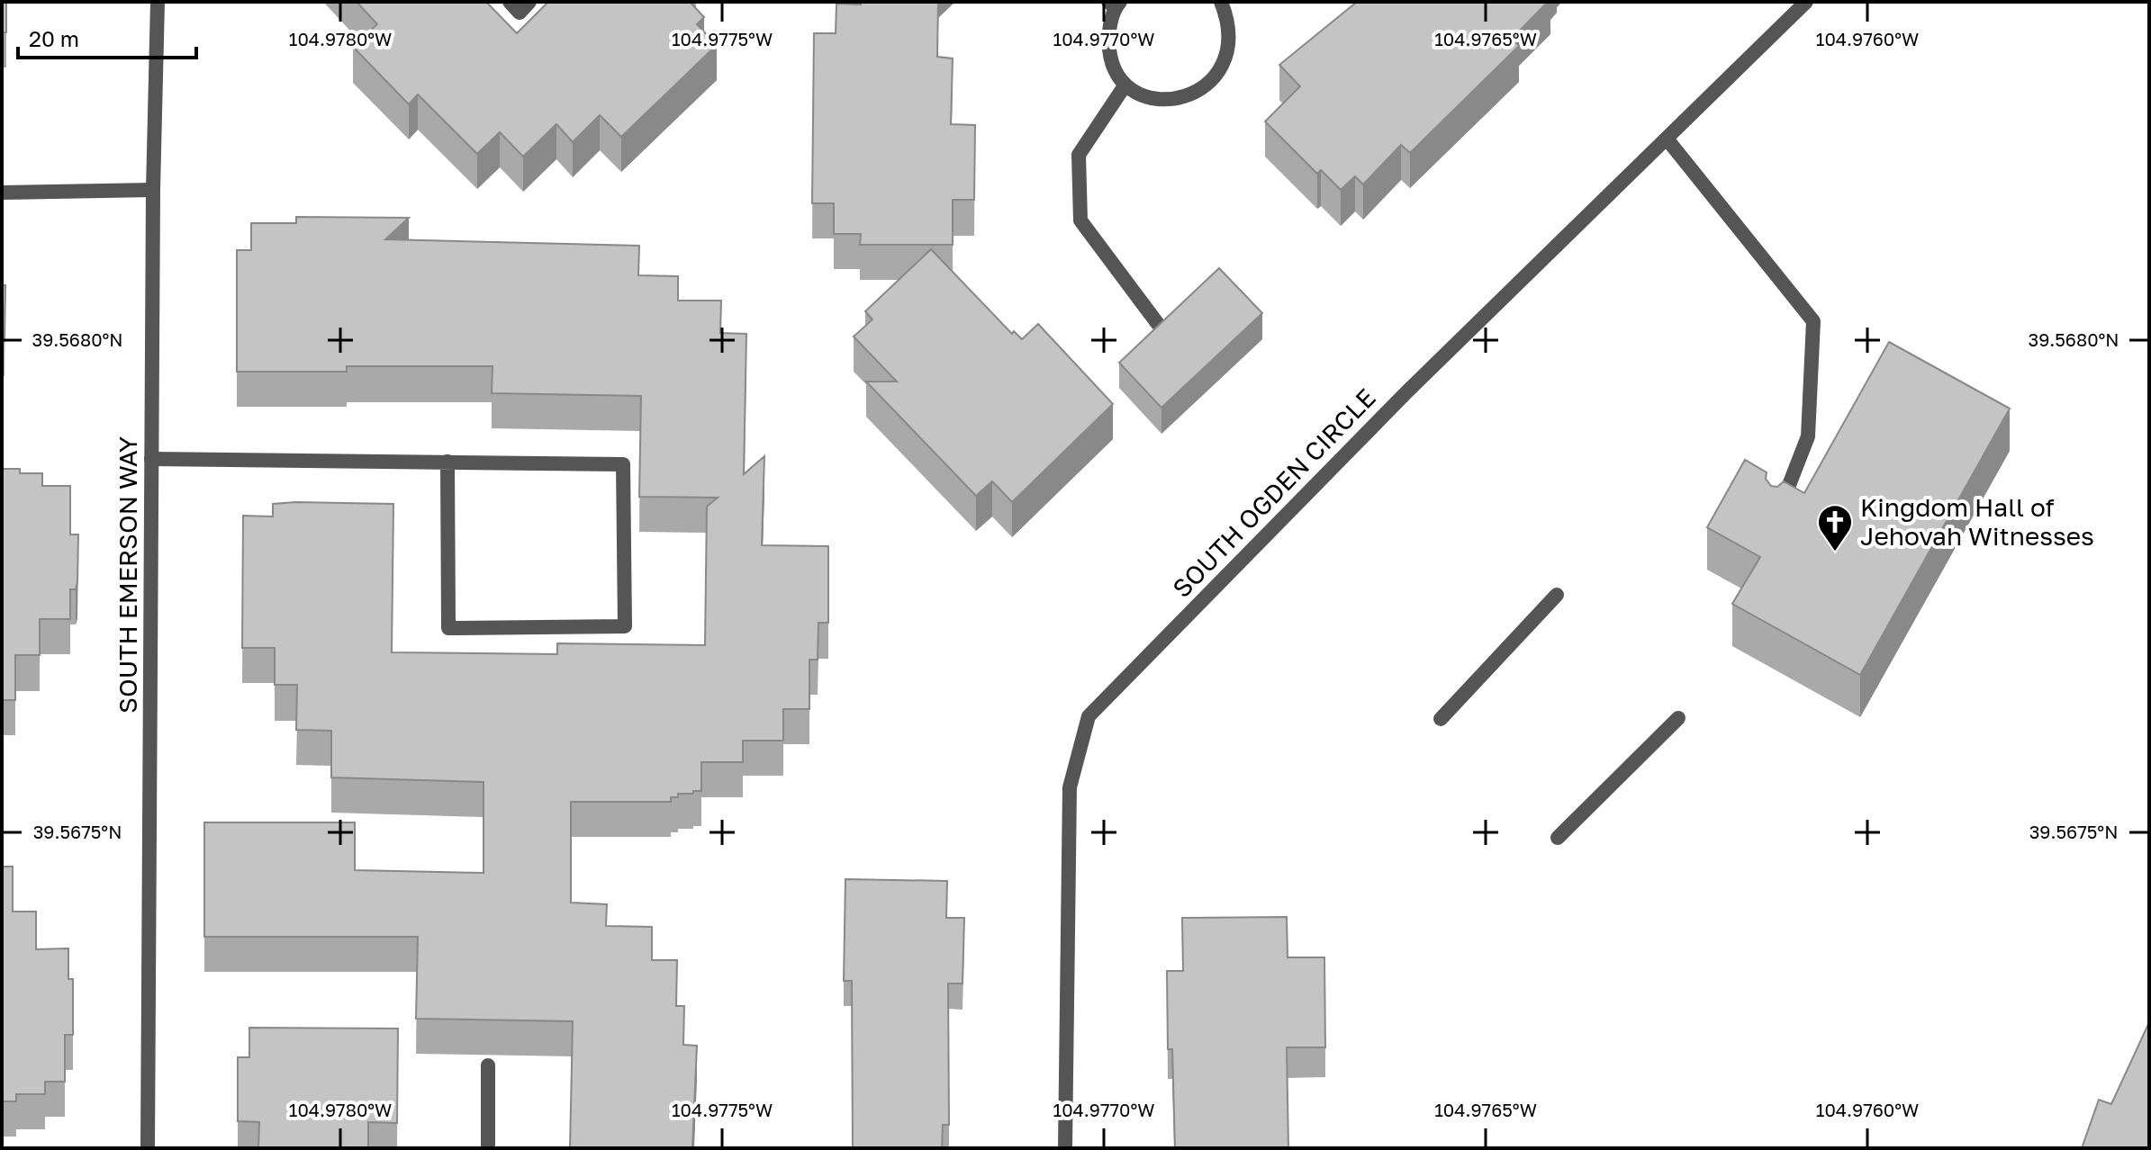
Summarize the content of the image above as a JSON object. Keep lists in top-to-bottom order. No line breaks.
{"streets":{"street":["SOUTH OGDEN CIRCLE","SOUTH EMERSON WAY"]},"places":{"church":["Kingdom Hall of Jehovah Witnesses"]},"scale_bar":"20 m","coordinates":["104.9780°W","104.9775°W","104.9770°W","104.9765°W","104.9760°W","39.5680°N","39.5675°N"]}
